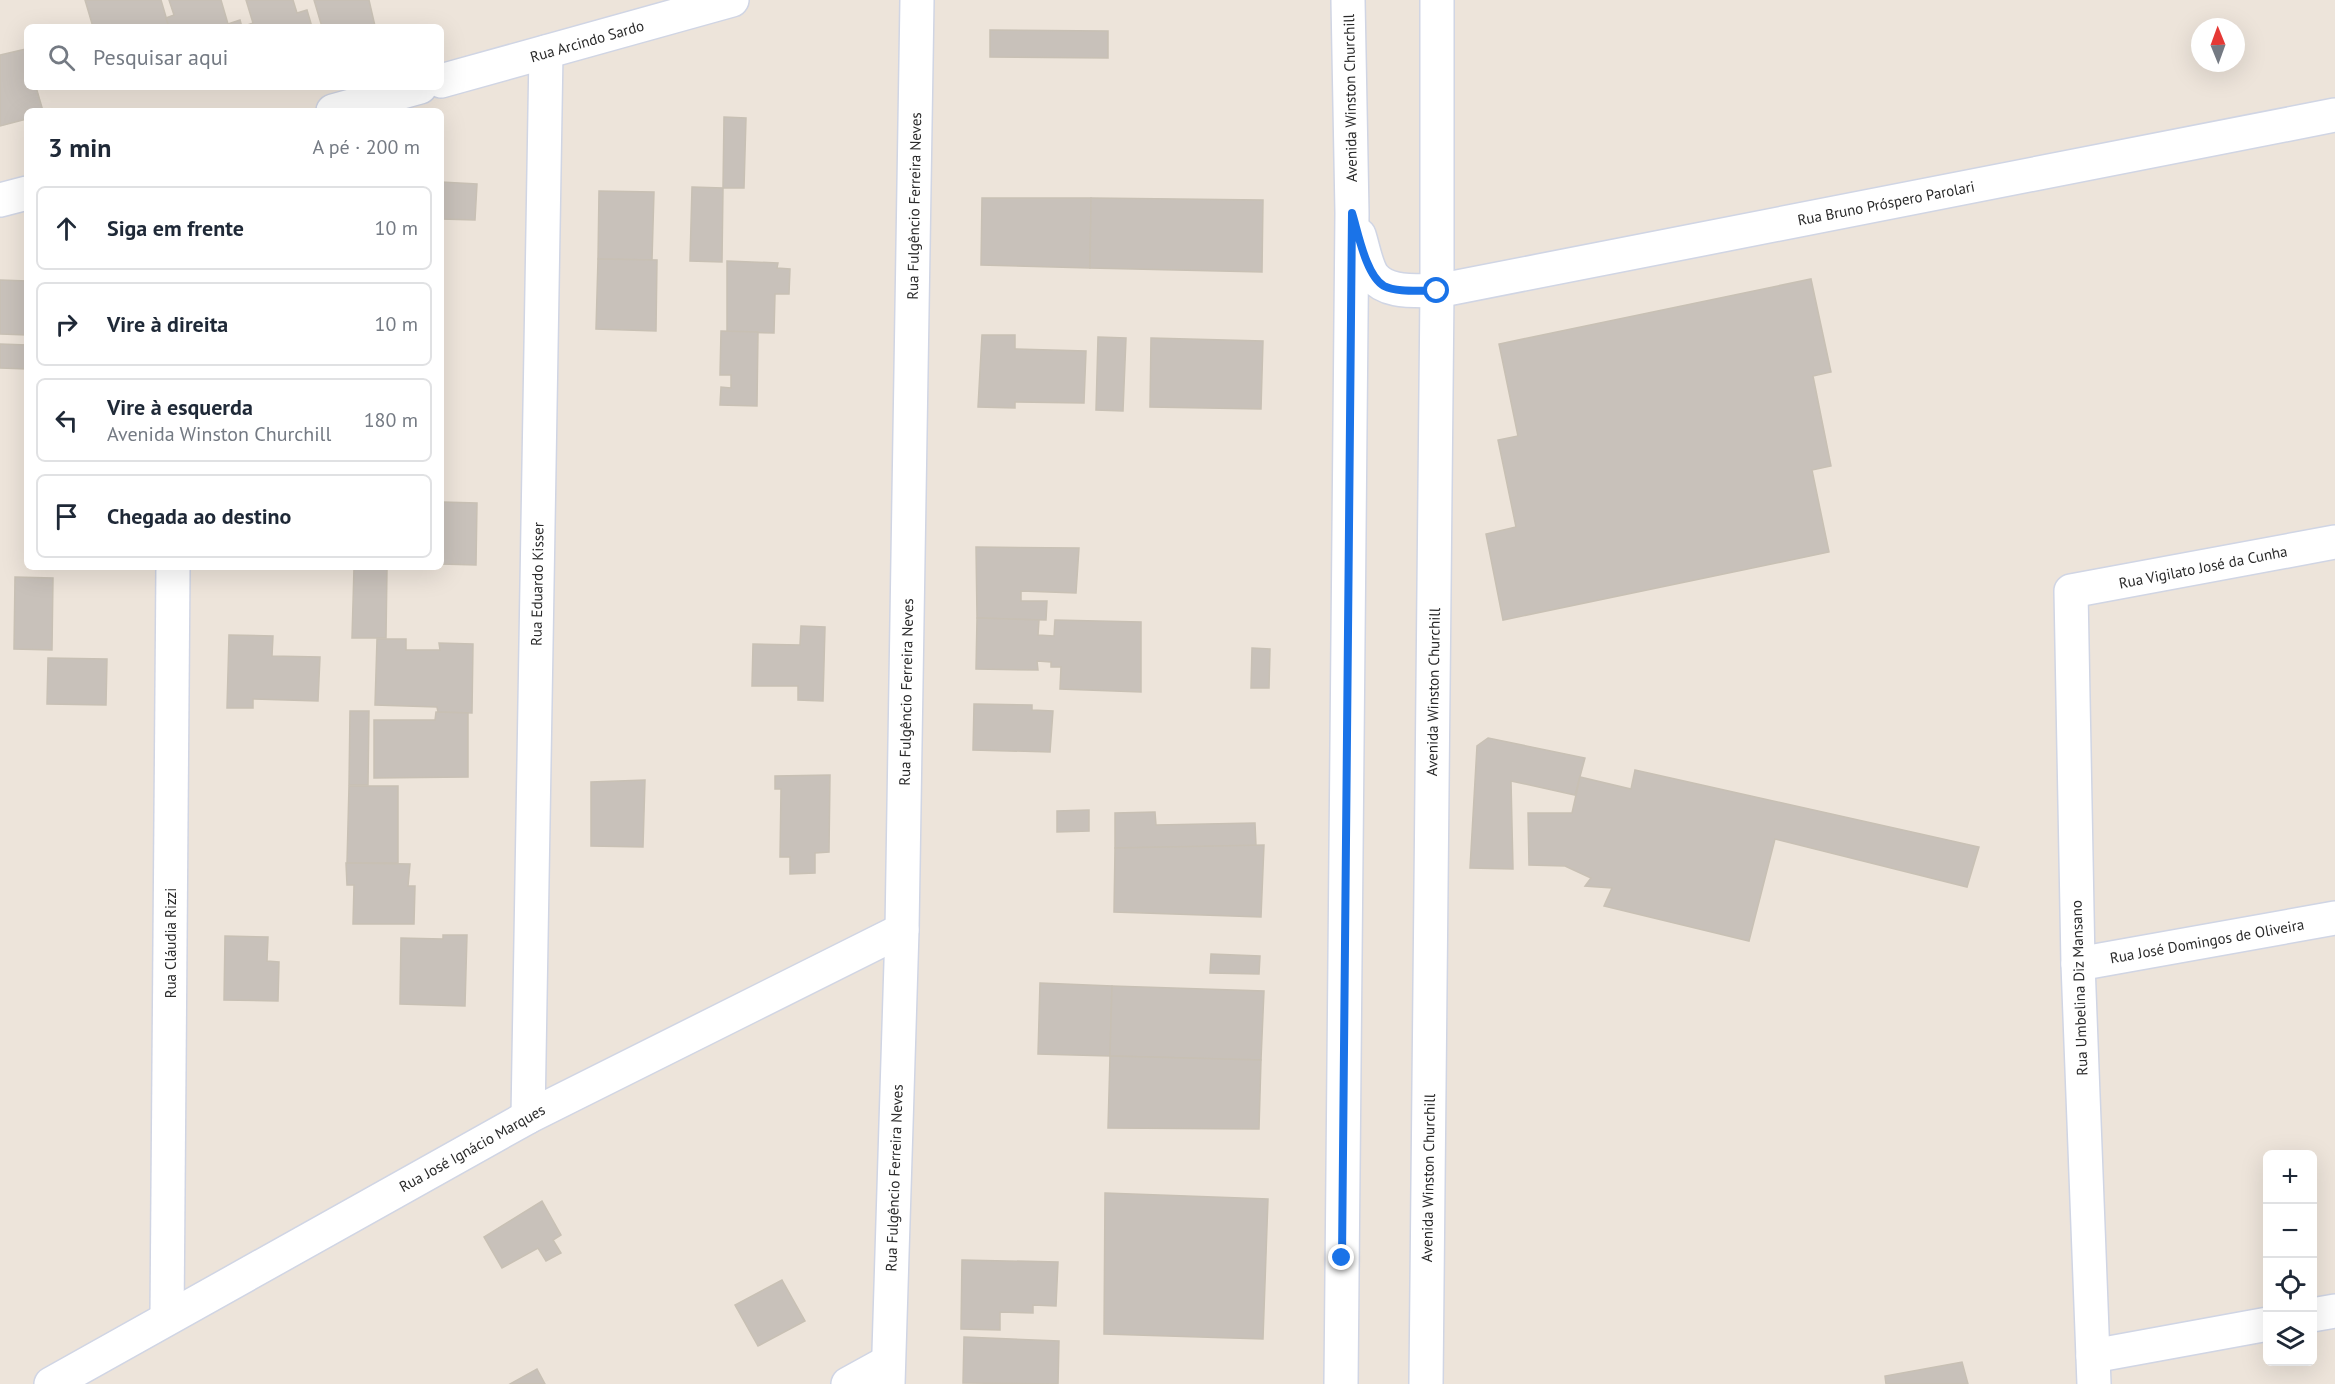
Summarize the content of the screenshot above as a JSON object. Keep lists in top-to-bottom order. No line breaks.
{"streets":{"street":["Rua Arcindo Sardo","Avenida Winston Churchill","Rua Bruno Próspero Parolari","Rua Fulgêncio Ferreira Neves","Rua Vigilato José da Cunha","Rua Eduardo Kisser","Rua José Domingos de Oliveira","Rua Cláudia Rizzi","Rua Umbelina Diz Mansano","Rua José Ignácio Marques"]},"crossings":[["Rua Arcindo Sardo","Rua Eduardo Kisser"],["Avenida Winston Churchill","Rua Bruno Próspero Parolari"],["Rua Fulgêncio Ferreira Neves","Rua José Ignácio Marques"],["Rua Vigilato José da Cunha","Rua Umbelina Diz Mansano"],["Rua Eduardo Kisser","Rua José Ignácio Marques"],["Rua José Domingos de Oliveira","Rua Umbelina Diz Mansano"],["Rua Cláudia Rizzi","Rua José Ignácio Marques"]],"north":"top","page":{"search":"Pesquisar aqui","heading":["3 min","A pé · 200 m"],"list":[["Siga em frente","10 m"],["Vire à direita","10 m"],["Vire à esquerda","Avenida Winston Churchill","180 m"],"Chegada ao destino"],"map_buttons":["+","−"]}}
